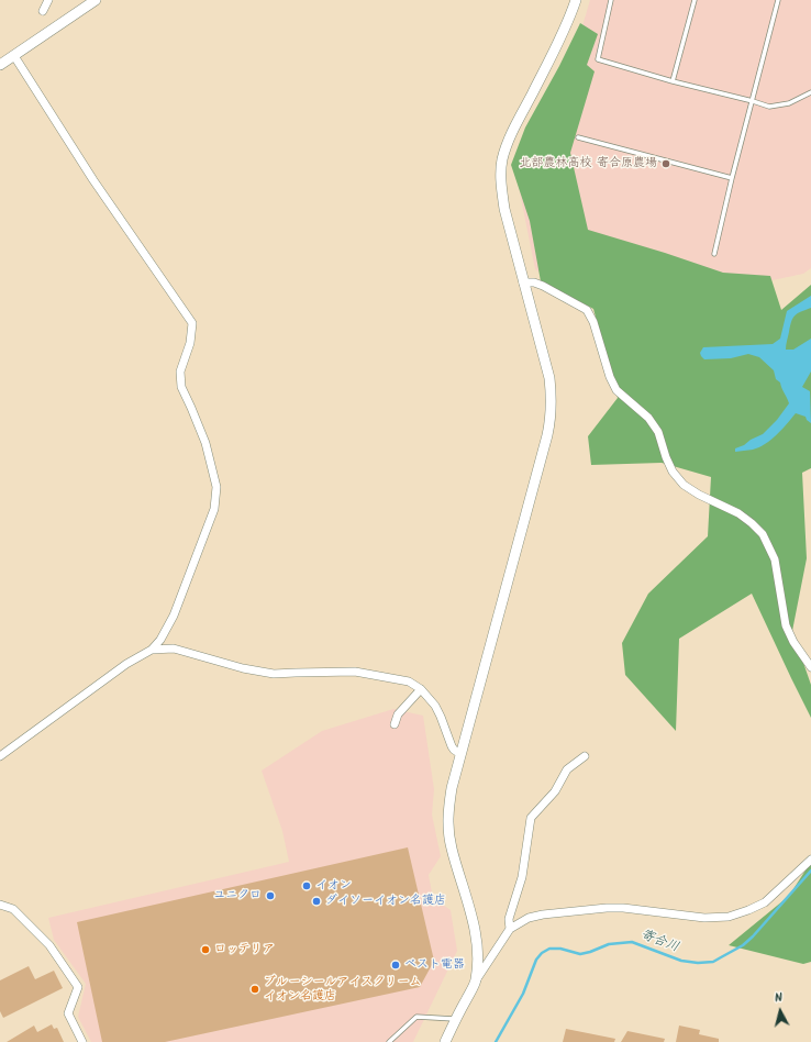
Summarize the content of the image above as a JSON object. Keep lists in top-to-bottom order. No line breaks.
{"water":["寄合川"],"places":["北部農林高校 寄合原農場","イオン","ユニクロ","ダイソーイオン名護店","ロッテリア","ベスト電器","ブルーシールアイスクリーム イオン名護店"],"north":"top"}
